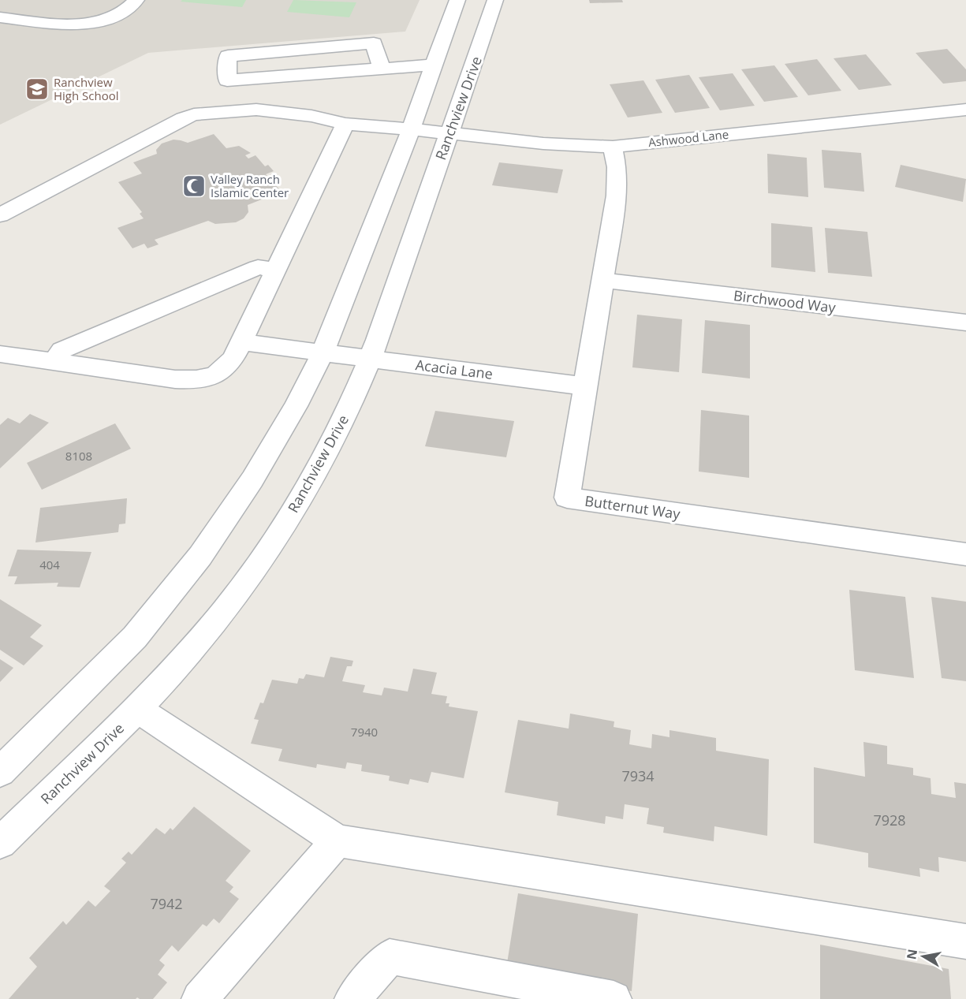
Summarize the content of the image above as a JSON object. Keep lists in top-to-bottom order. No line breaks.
{"streets":{"street":["Ranchview Drive","Ashwood Lane","Birchwood Way","Acacia Lane","Butternut Way"]},"crossings":[["Ranchview Drive","Ashwood Lane"],["Ranchview Drive","Acacia Lane"],["Ashwood Lane","Butternut Way"],["Birchwood Way","Butternut Way"],["Acacia Lane","Butternut Way"]],"places":{"school or university":["Ranchview High School"],"mosque":["Valley Ranch Islamic Center"]},"house_numbers":["8108","404","7940","7934","7928","7942"],"north":"left"}
